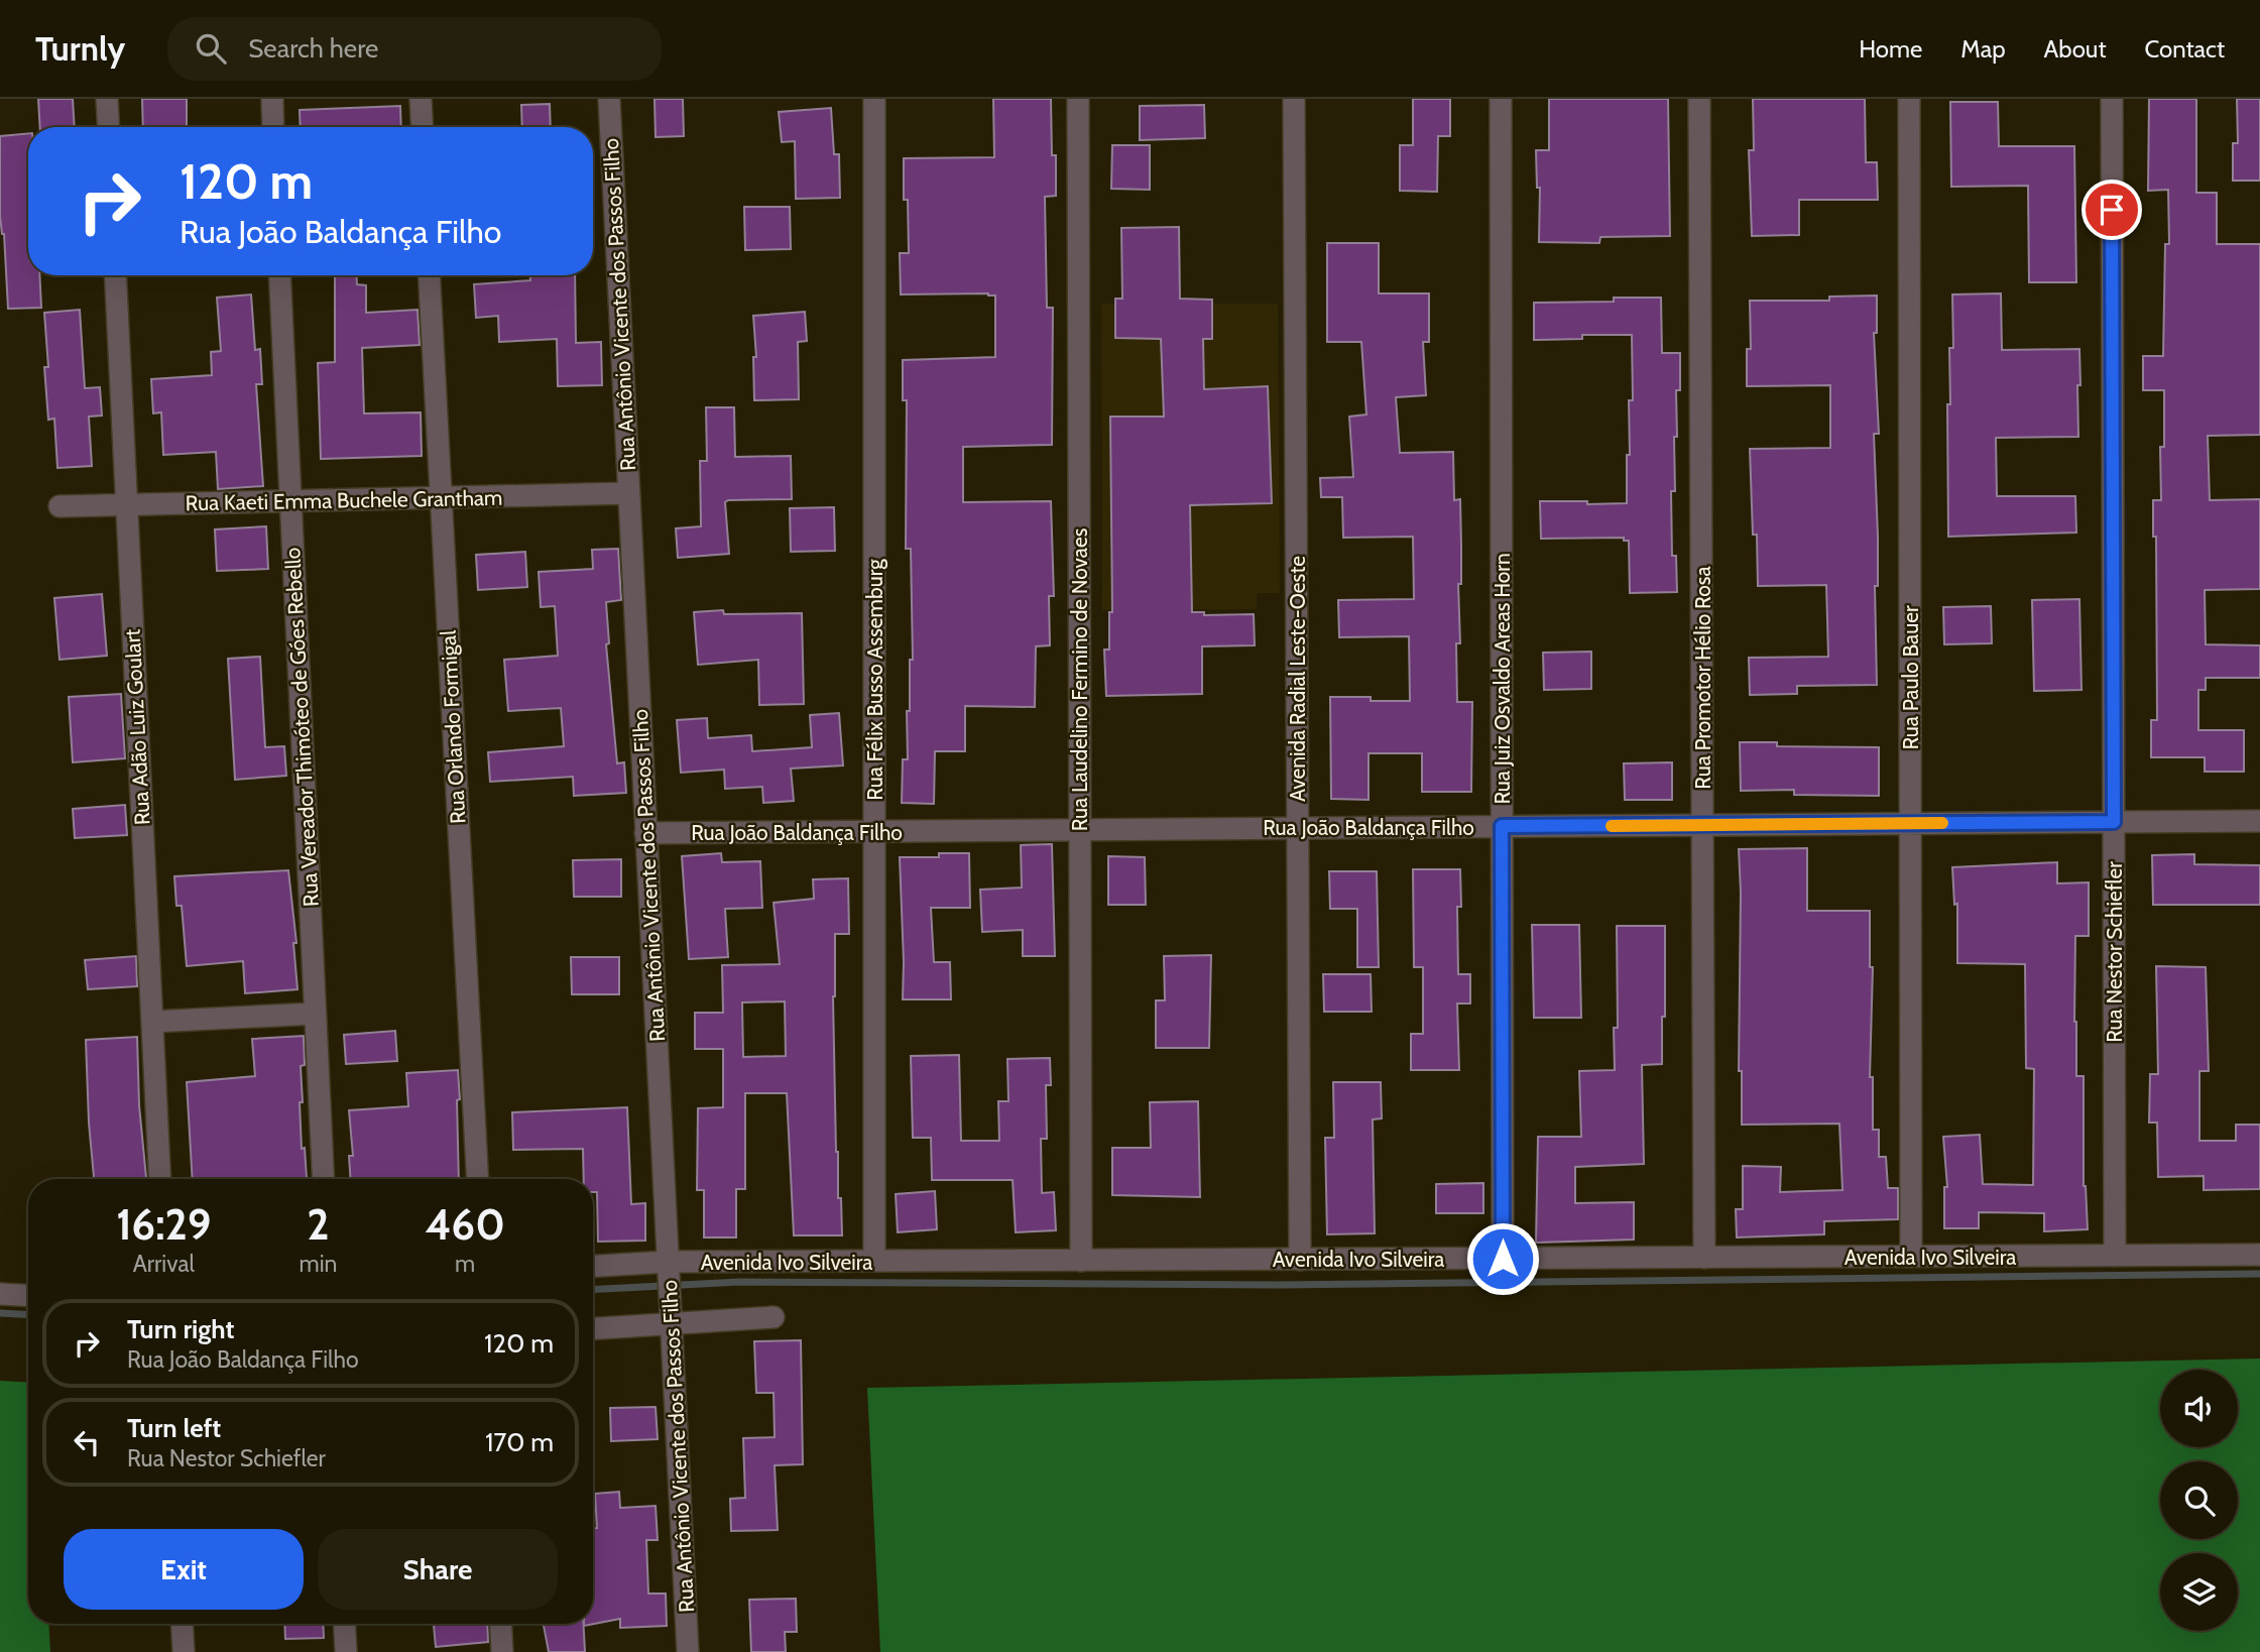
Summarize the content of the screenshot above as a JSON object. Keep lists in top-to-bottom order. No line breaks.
{"streets":{"street":["Rua Antônio Vicente dos Passos Filho","Rua Kaeti Emma Buchele Grantham","Rua Promotor Hélio Rosa","Rua Paulo Bauer","Avenida Radial Leste-Oeste","Rua Juiz Osvaldo Areas Horn","Rua Félix Busso Assemburg","Rua Laudelino Fermino de Novaes","Rua Adão Luiz Goulart","Rua Vereador Thimóteo de Góes Rebello","Rua Orlando Formigal","Rua João Baldança Filho","Rua Nestor Schiefler","Avenida Ivo Silveira"]},"crossings":[["Rua Antônio Vicente dos Passos Filho","Rua Kaeti Emma Buchele Grantham"],["Rua Antônio Vicente dos Passos Filho","Rua João Baldança Filho"],["Rua Antônio Vicente dos Passos Filho","Avenida Ivo Silveira"],["Rua Kaeti Emma Buchele Grantham","Rua Adão Luiz Goulart"],["Rua Kaeti Emma Buchele Grantham","Rua Vereador Thimóteo de Góes Rebello"],["Rua Kaeti Emma Buchele Grantham","Rua Orlando Formigal"],["Rua Promotor Hélio Rosa","Rua João Baldança Filho"],["Rua Promotor Hélio Rosa","Avenida Ivo Silveira"],["Rua Paulo Bauer","Rua João Baldança Filho"],["Rua Paulo Bauer","Avenida Ivo Silveira"],["Avenida Radial Leste-Oeste","Rua João Baldança Filho"],["Avenida Radial Leste-Oeste","Avenida Ivo Silveira"],["Rua Juiz Osvaldo Areas Horn","Rua João Baldança Filho"],["Rua Juiz Osvaldo Areas Horn","Avenida Ivo Silveira"],["Rua Félix Busso Assemburg","Rua João Baldança Filho"],["Rua Félix Busso Assemburg","Avenida Ivo Silveira"],["Rua Laudelino Fermino de Novaes","Rua João Baldança Filho"],["Rua Laudelino Fermino de Novaes","Avenida Ivo Silveira"],["Rua João Baldança Filho","Rua Nestor Schiefler"],["Rua Nestor Schiefler","Avenida Ivo Silveira"]],"page":{"header":"Turnly","search":"Search here","nav":["Home","Map","About","Contact"],"turn":["120 m","Rua João Baldança Filho"],"eta":["16:29","Arrival","2","min","460","m"],"list":[{"name":"Turn right","note":"Rua João Baldança Filho","value":"120 m"},{"name":"Turn left","note":"Rua Nestor Schiefler","value":"170 m"}],"buttons":["Exit","Share"]}}
